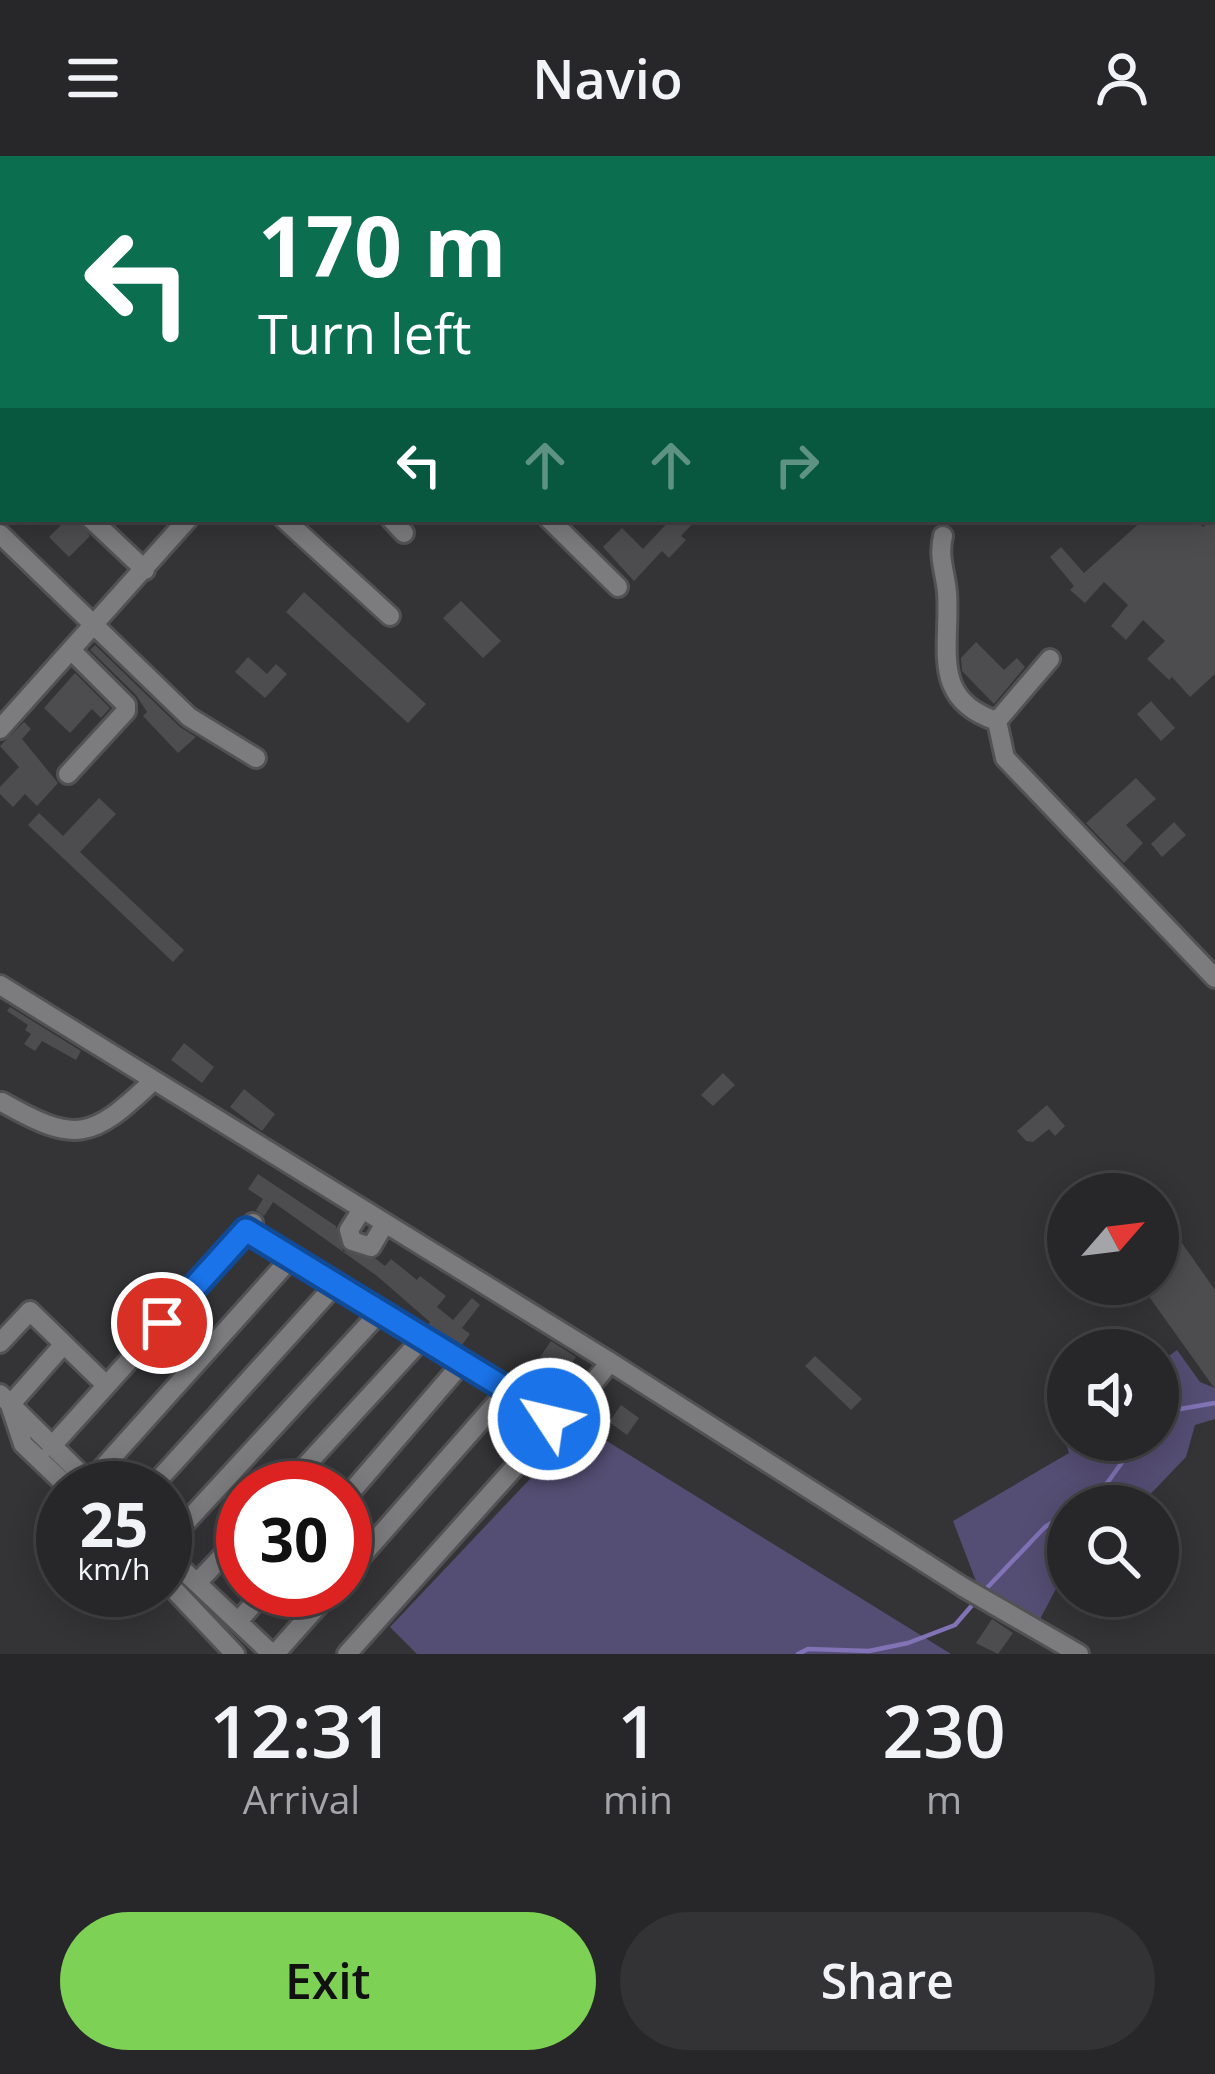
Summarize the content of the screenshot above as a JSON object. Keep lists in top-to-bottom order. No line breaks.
{"north":"top right","page":{"header":"Navio","turn":["170 m","Turn left"],"speed":"25 km/h","limit":"30","eta":["12:31","Arrival","1","min","230","m"],"buttons":["Exit","Share"]}}
